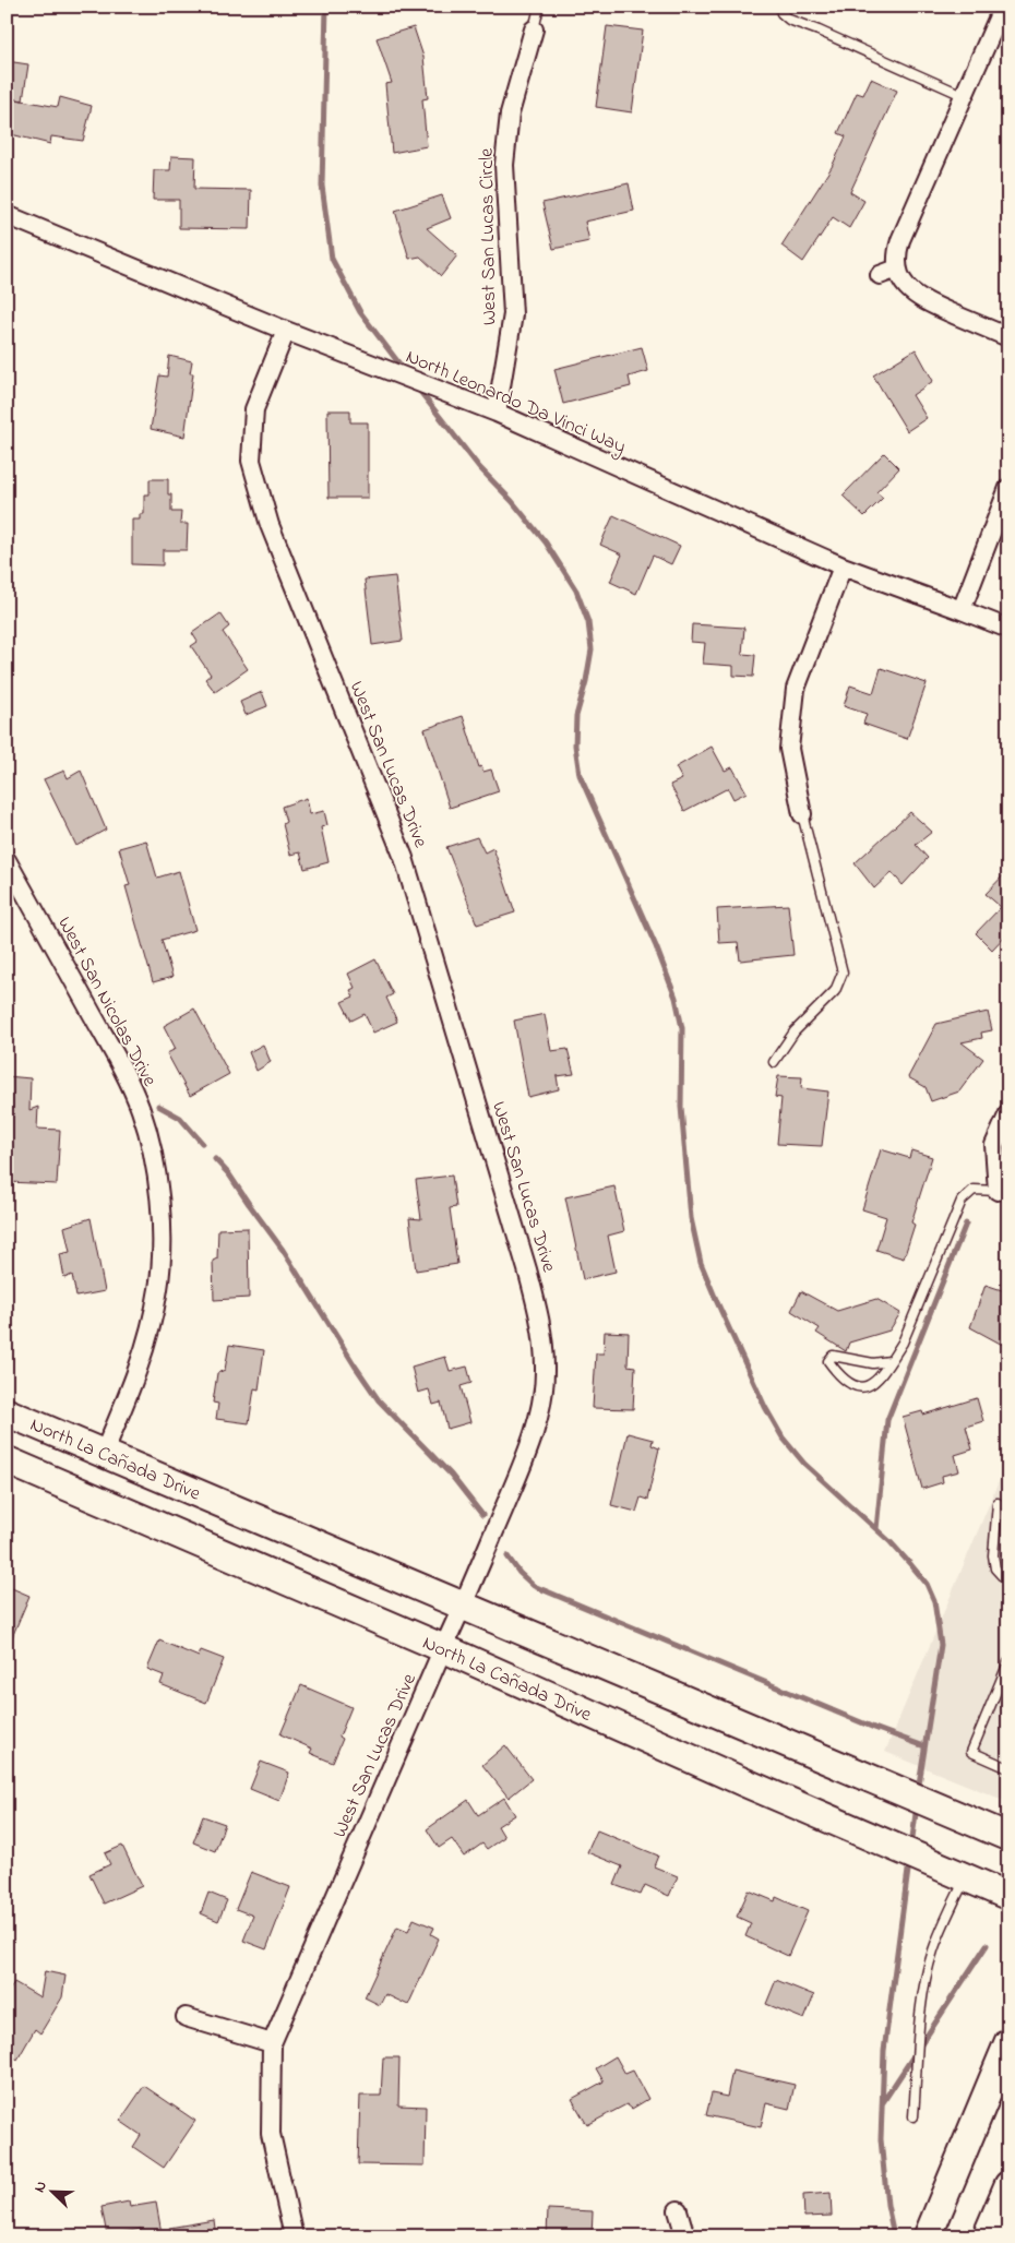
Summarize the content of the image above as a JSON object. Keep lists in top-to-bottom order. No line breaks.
{"streets":{"main road":["North La Cañada Drive"],"street":["West San Lucas Circle","North Leonardo Da Vinci Way","West San Lucas Drive","West San Nicolas Drive"]},"crossings":[["West San Lucas Circle","North Leonardo Da Vinci Way"],["North Leonardo Da Vinci Way","West San Lucas Drive"],["West San Lucas Drive","North La Cañada Drive"],["West San Nicolas Drive","North La Cañada Drive"]],"north":"top left"}
